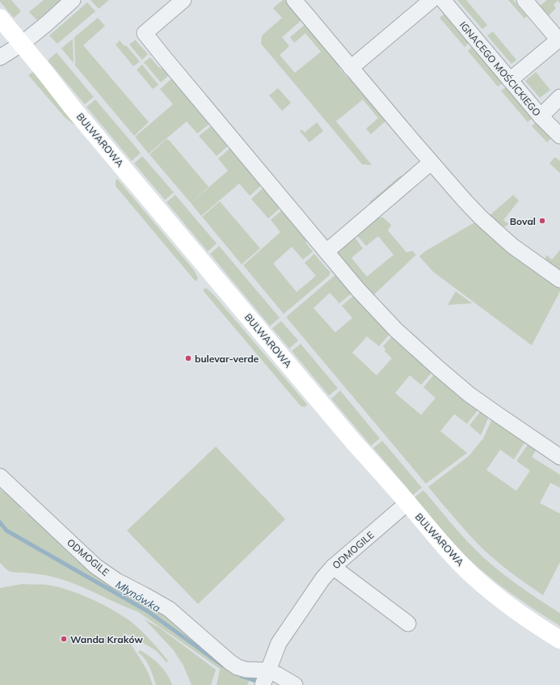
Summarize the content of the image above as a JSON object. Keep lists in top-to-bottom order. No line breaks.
{"streets":{"street":["IGNACEGO MOŚCICKIEGO","BULWAROWA","ODMOGILE"]},"crossings":[["BULWAROWA","ODMOGILE"]],"water":["Młynówka"],"places":["Boval","bulevar-verde","Wanda Kraków"]}
